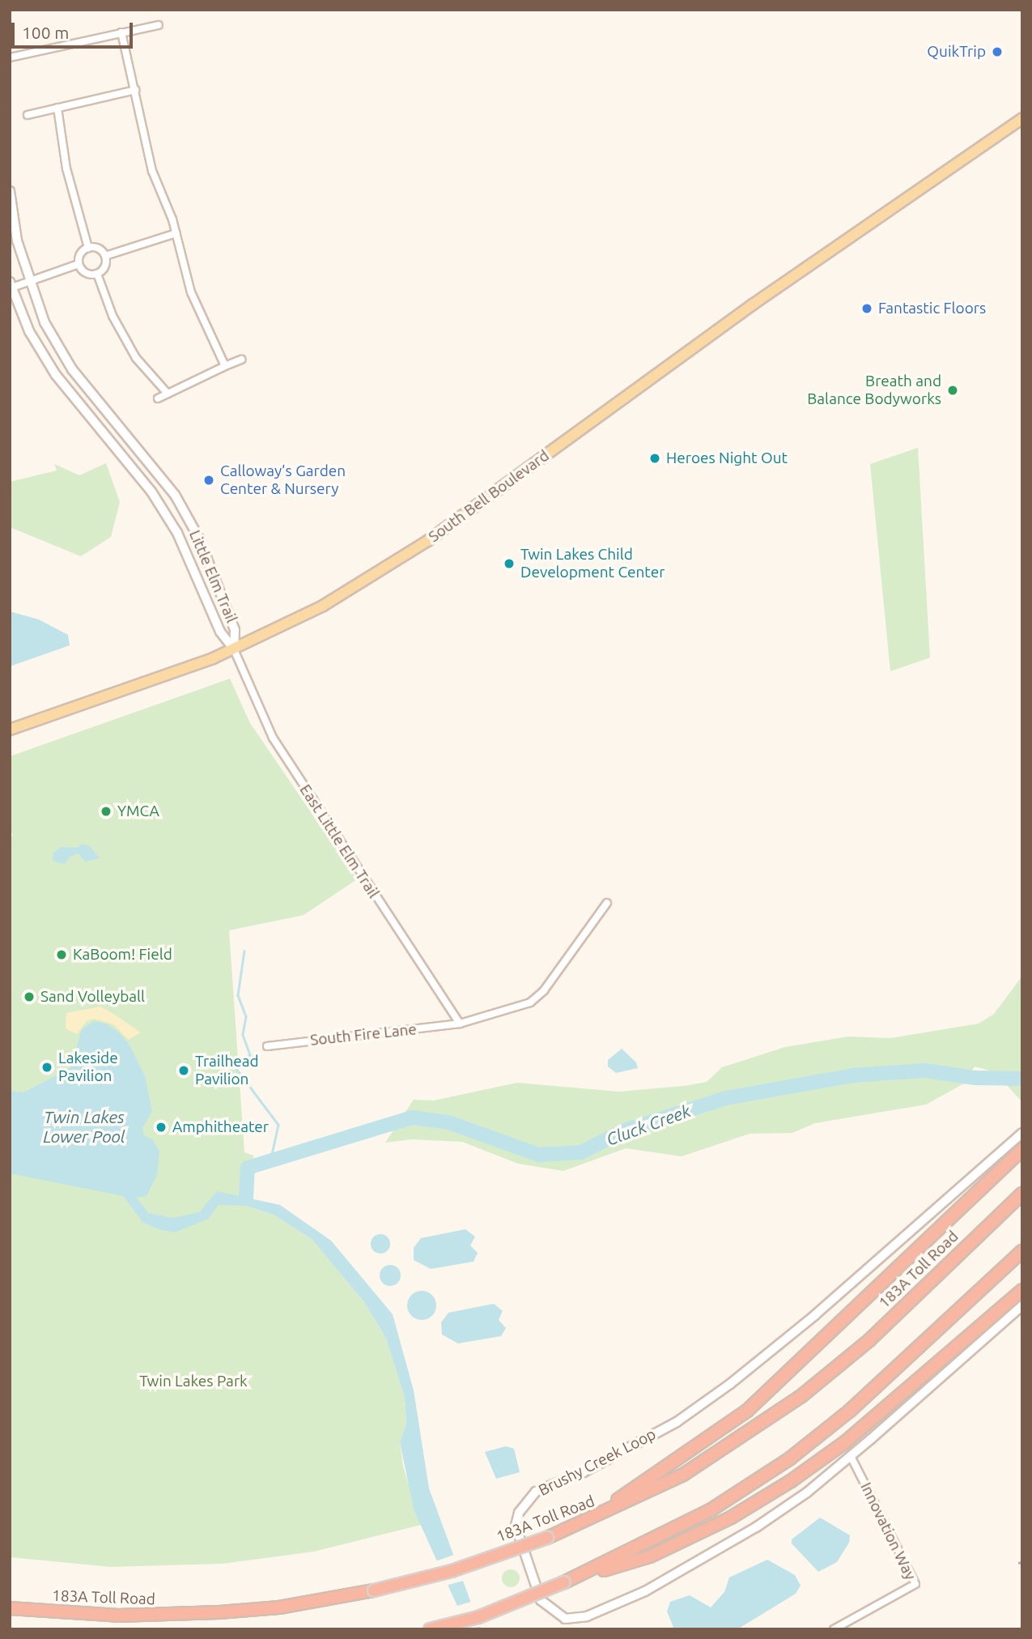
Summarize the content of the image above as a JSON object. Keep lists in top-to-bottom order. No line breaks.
{"streets":{"highway":["183A Toll Road"],"main road":["South Bell Boulevard","Brushy Creek Loop"],"street":["Little Elm Trail","East Little Elm Trail","South Fire Lane","Innovation Way"]},"crossings":[["South Bell Boulevard","Little Elm Trail"],["South Bell Boulevard","East Little Elm Trail"],["Little Elm Trail","East Little Elm Trail"],["East Little Elm Trail","South Fire Lane"],["Brushy Creek Loop","Innovation Way"]],"water":["Twin Lakes Lower Pool","Cluck Creek"],"parks":["Twin Lakes Park"],"places":["QuikTrip","Fantastic Floors","Breath and Balance Bodyworks","Heroes Night Out","Calloway’s Garden Center & Nursery","Twin Lakes Child Development Center","YMCA","KaBoom! Field","Sand Volleyball","Lakeside Pavilion","Trailhead Pavilion","Amphitheater"],"scale_bar":"100 m"}
